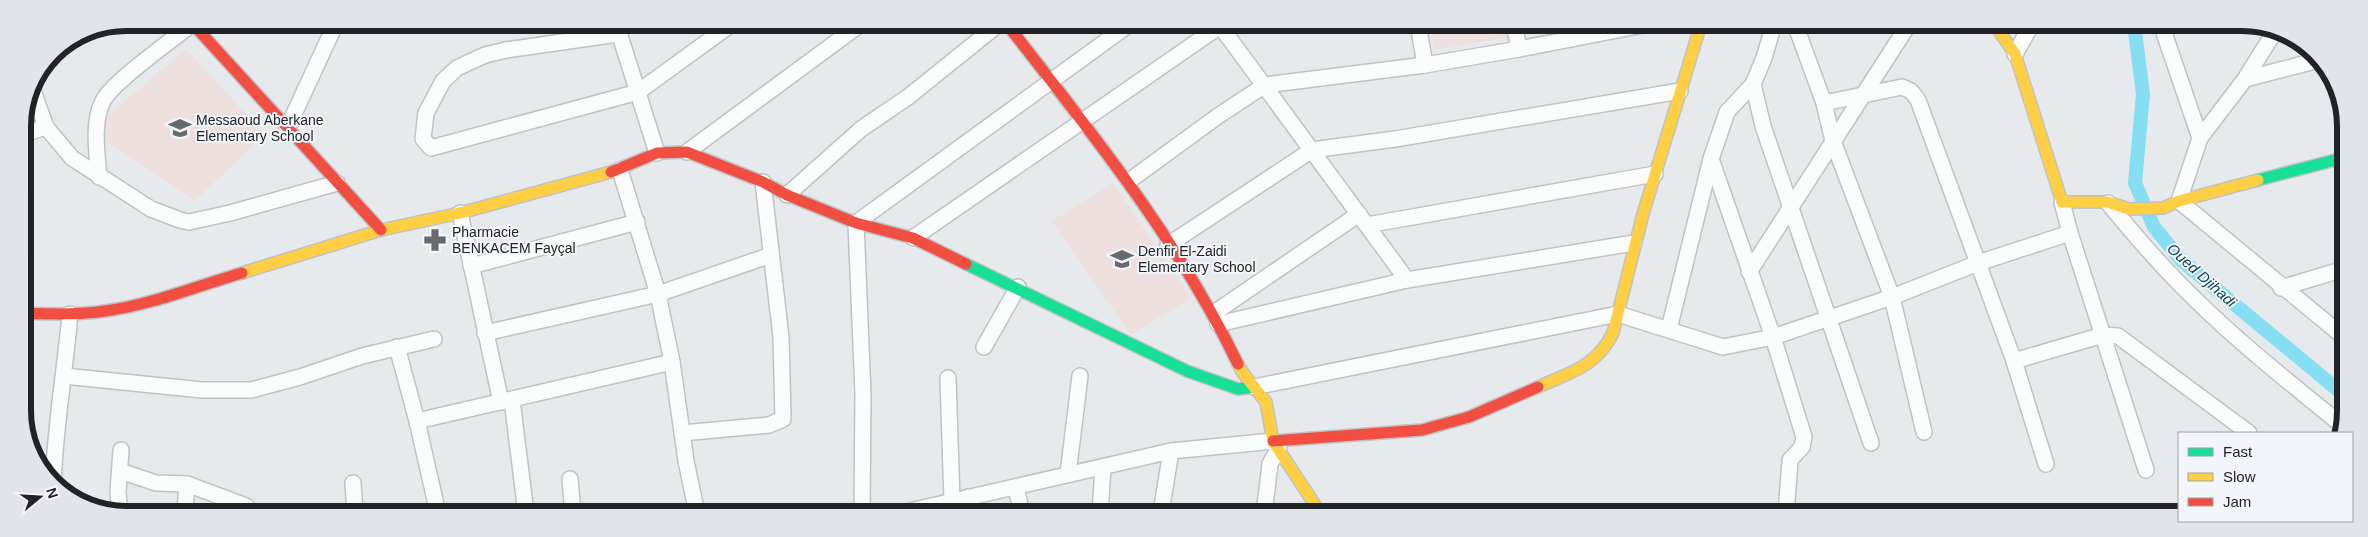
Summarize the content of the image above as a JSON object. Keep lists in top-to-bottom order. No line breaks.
{"water":["Oued Djihadi"],"places":{"school or university":["Messaoud Aberkane Elementary School","Denfir El-Zaidi Elementary School"],"pharmacy":["Pharmacie BENKACEM Fayçal"]},"legend":["Fast","Slow","Jam"],"north":"right"}
